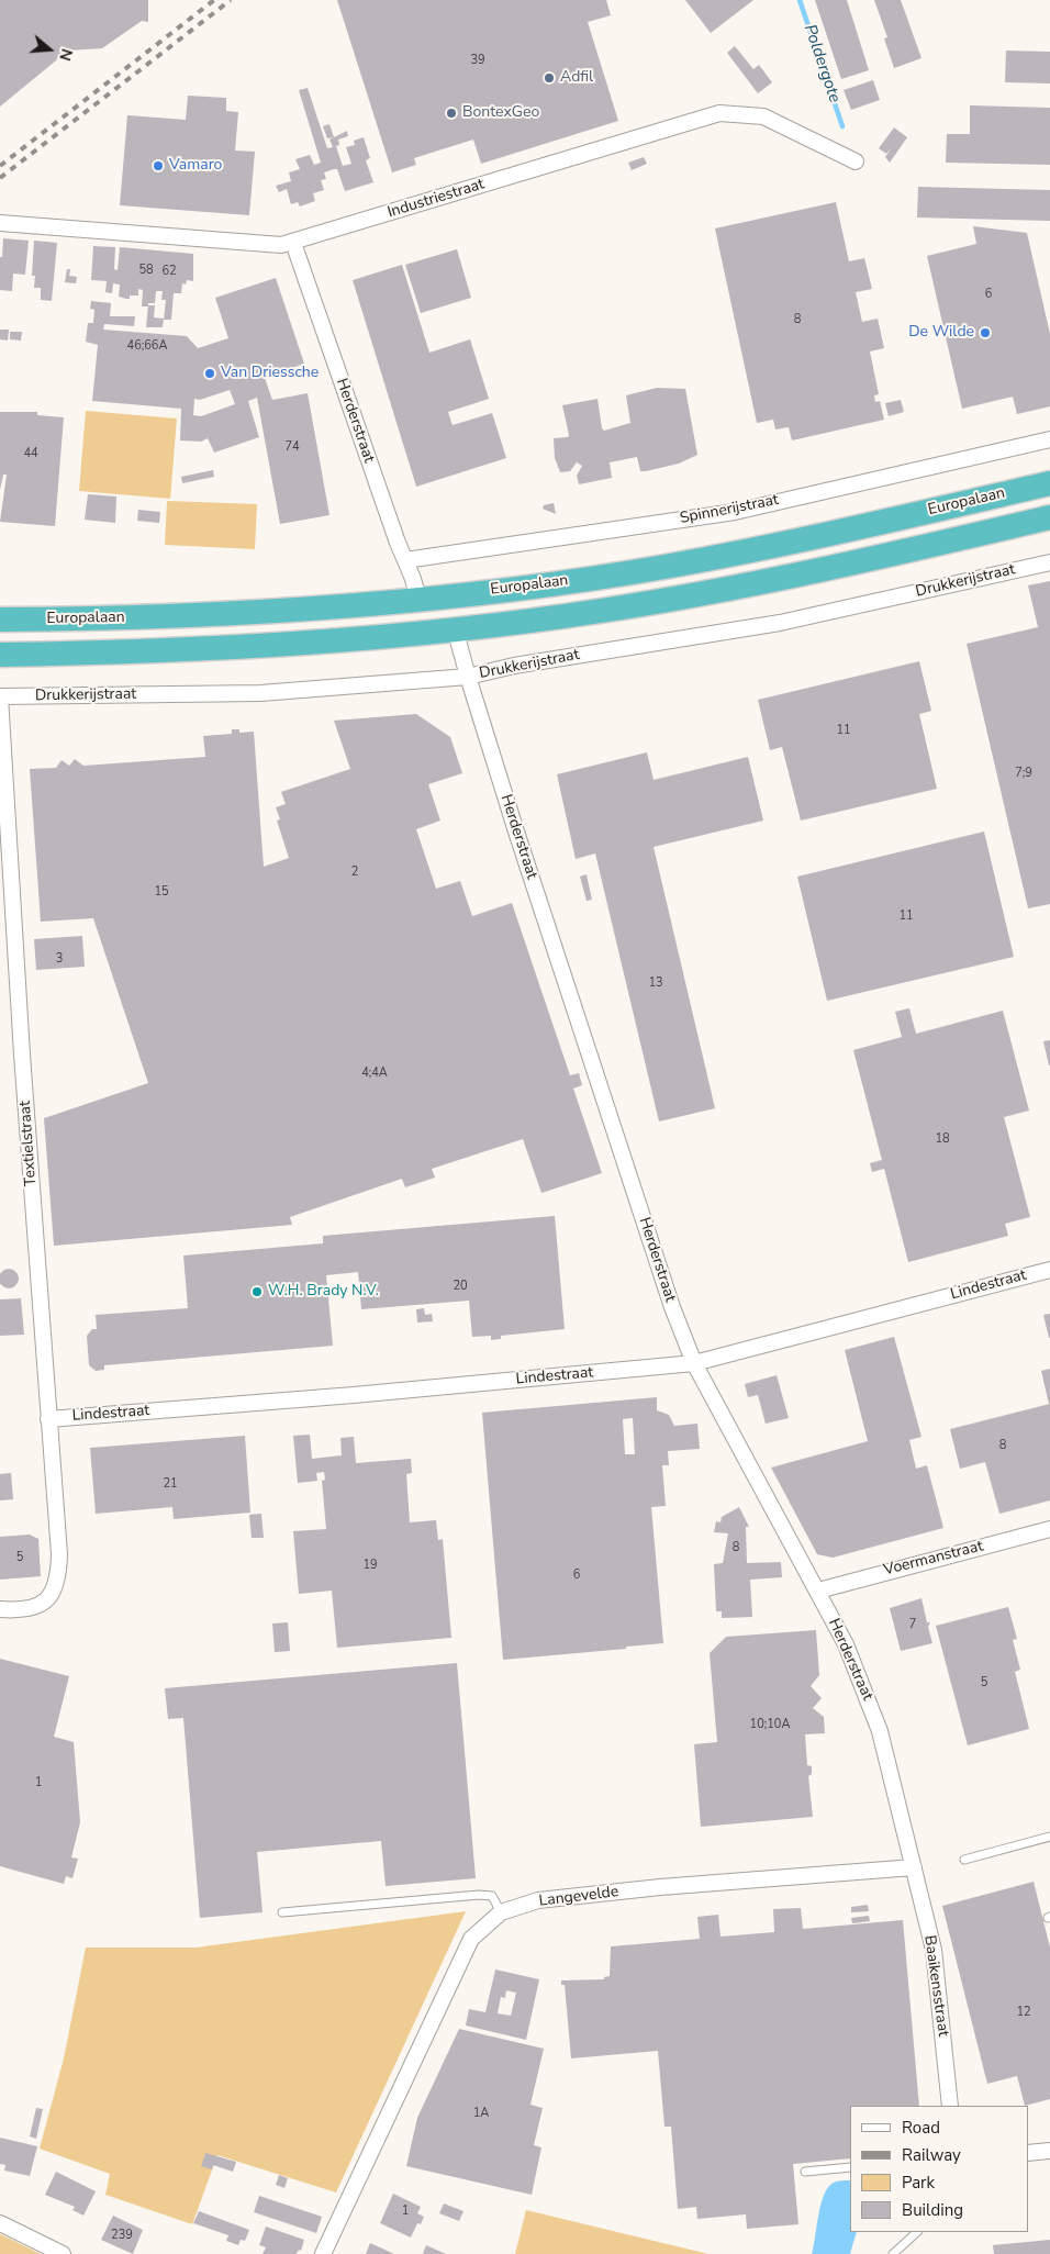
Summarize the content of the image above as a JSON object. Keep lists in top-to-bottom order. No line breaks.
{"streets":{"highway":["Europalaan"],"street":["Industriestraat","Herderstraat","Spinnerijstraat","Drukkerijstraat","Textielstraat","Lindestraat","Voermanstraat","Langevelde","Baaikensstraat"]},"crossings":[["Industriestraat","Herderstraat"],["Herderstraat","Europalaan"],["Herderstraat","Spinnerijstraat"],["Herderstraat","Drukkerijstraat"],["Herderstraat","Lindestraat"],["Herderstraat","Voermanstraat"],["Herderstraat","Langevelde"],["Herderstraat","Baaikensstraat"],["Drukkerijstraat","Textielstraat"],["Textielstraat","Lindestraat"],["Langevelde","Baaikensstraat"]],"water":["Poldergote"],"places":["Adfil","BontexGeo","Vamaro","De Wilde","Van Driessche","W.H. Brady N.V."],"house_numbers":["39","58","62","6","8","46;66A","74","44","11","7;9","2","15","11","3","13","4;4A","18","20","8","21","8","5","19","6","7","5","10;10A","1","12","1A","1","239"],"legend":["Road","Railway","Park","Building"],"north":"right"}
